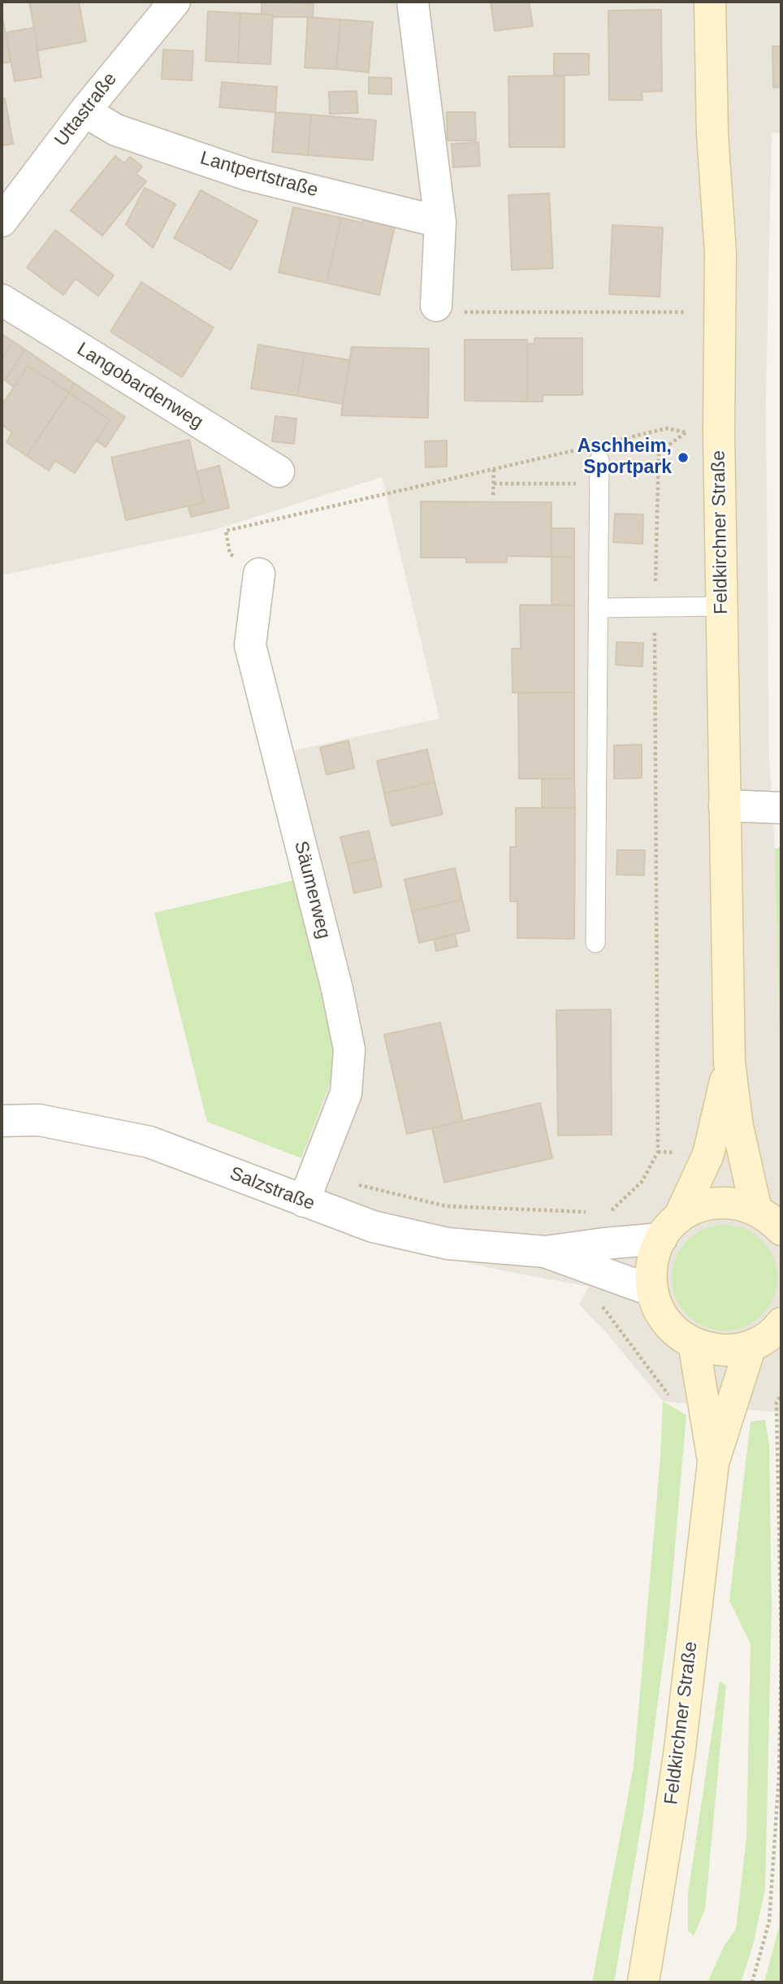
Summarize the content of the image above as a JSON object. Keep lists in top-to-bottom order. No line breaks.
{"streets":{"main road":["Feldkirchner Straße"],"street":["Uttastraße","Lantpertstraße","Langobardenweg","Säumerweg","Salzstraße"]},"crossings":[["Uttastraße","Lantpertstraße"],["Feldkirchner Straße","Salzstraße"],["Säumerweg","Salzstraße"]],"places":["Aschheim, Sportpark"]}
